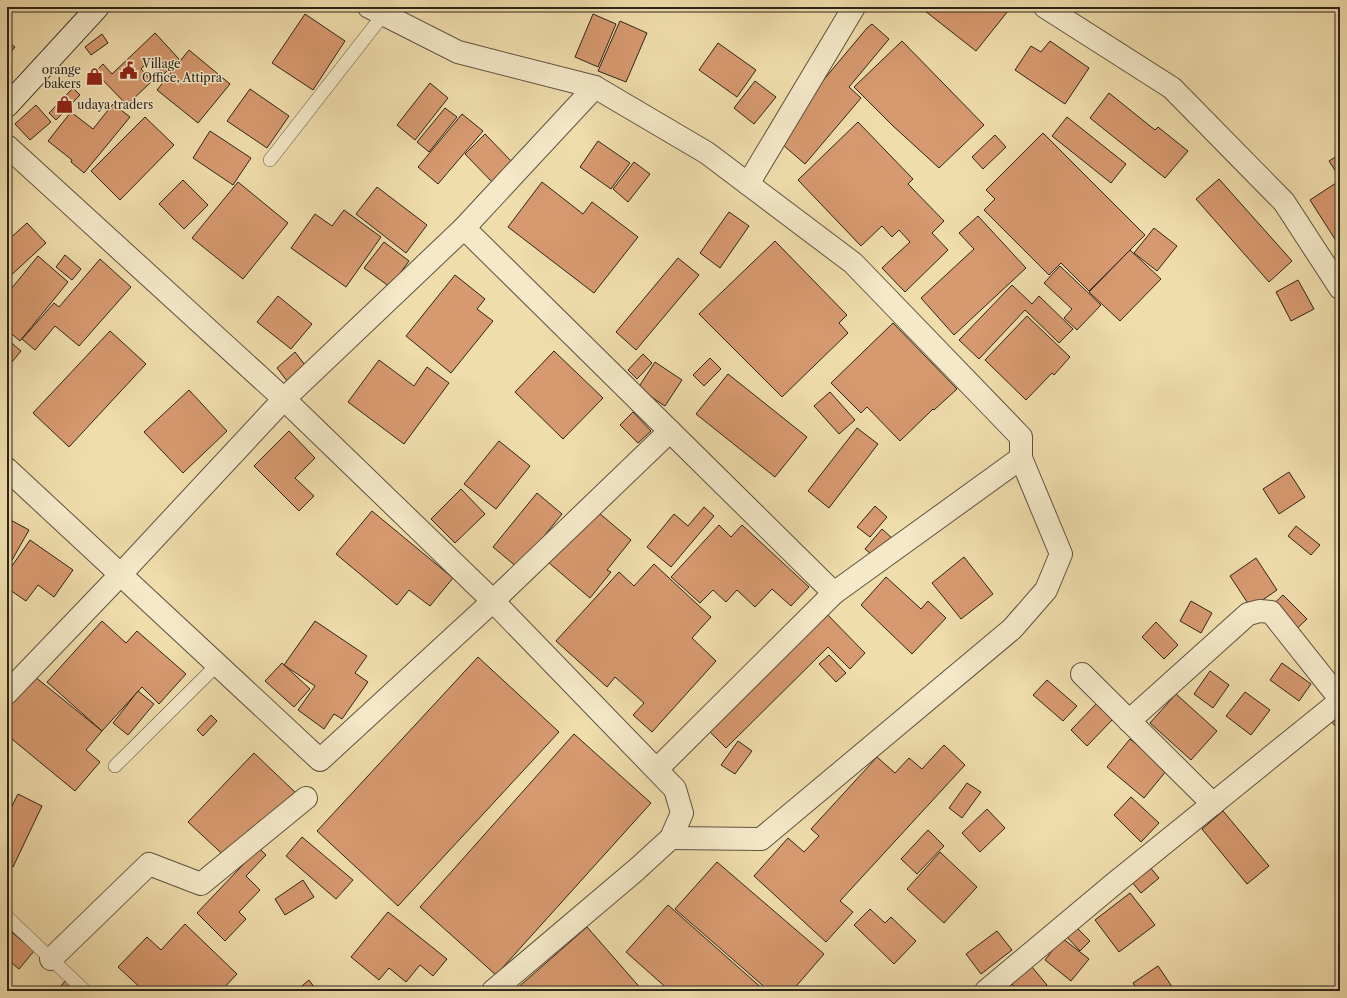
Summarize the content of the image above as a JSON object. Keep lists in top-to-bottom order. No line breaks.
{"places":{"public building":["Village Office, Attipra"],"shop":["orange bakers","udaya traders"]}}
